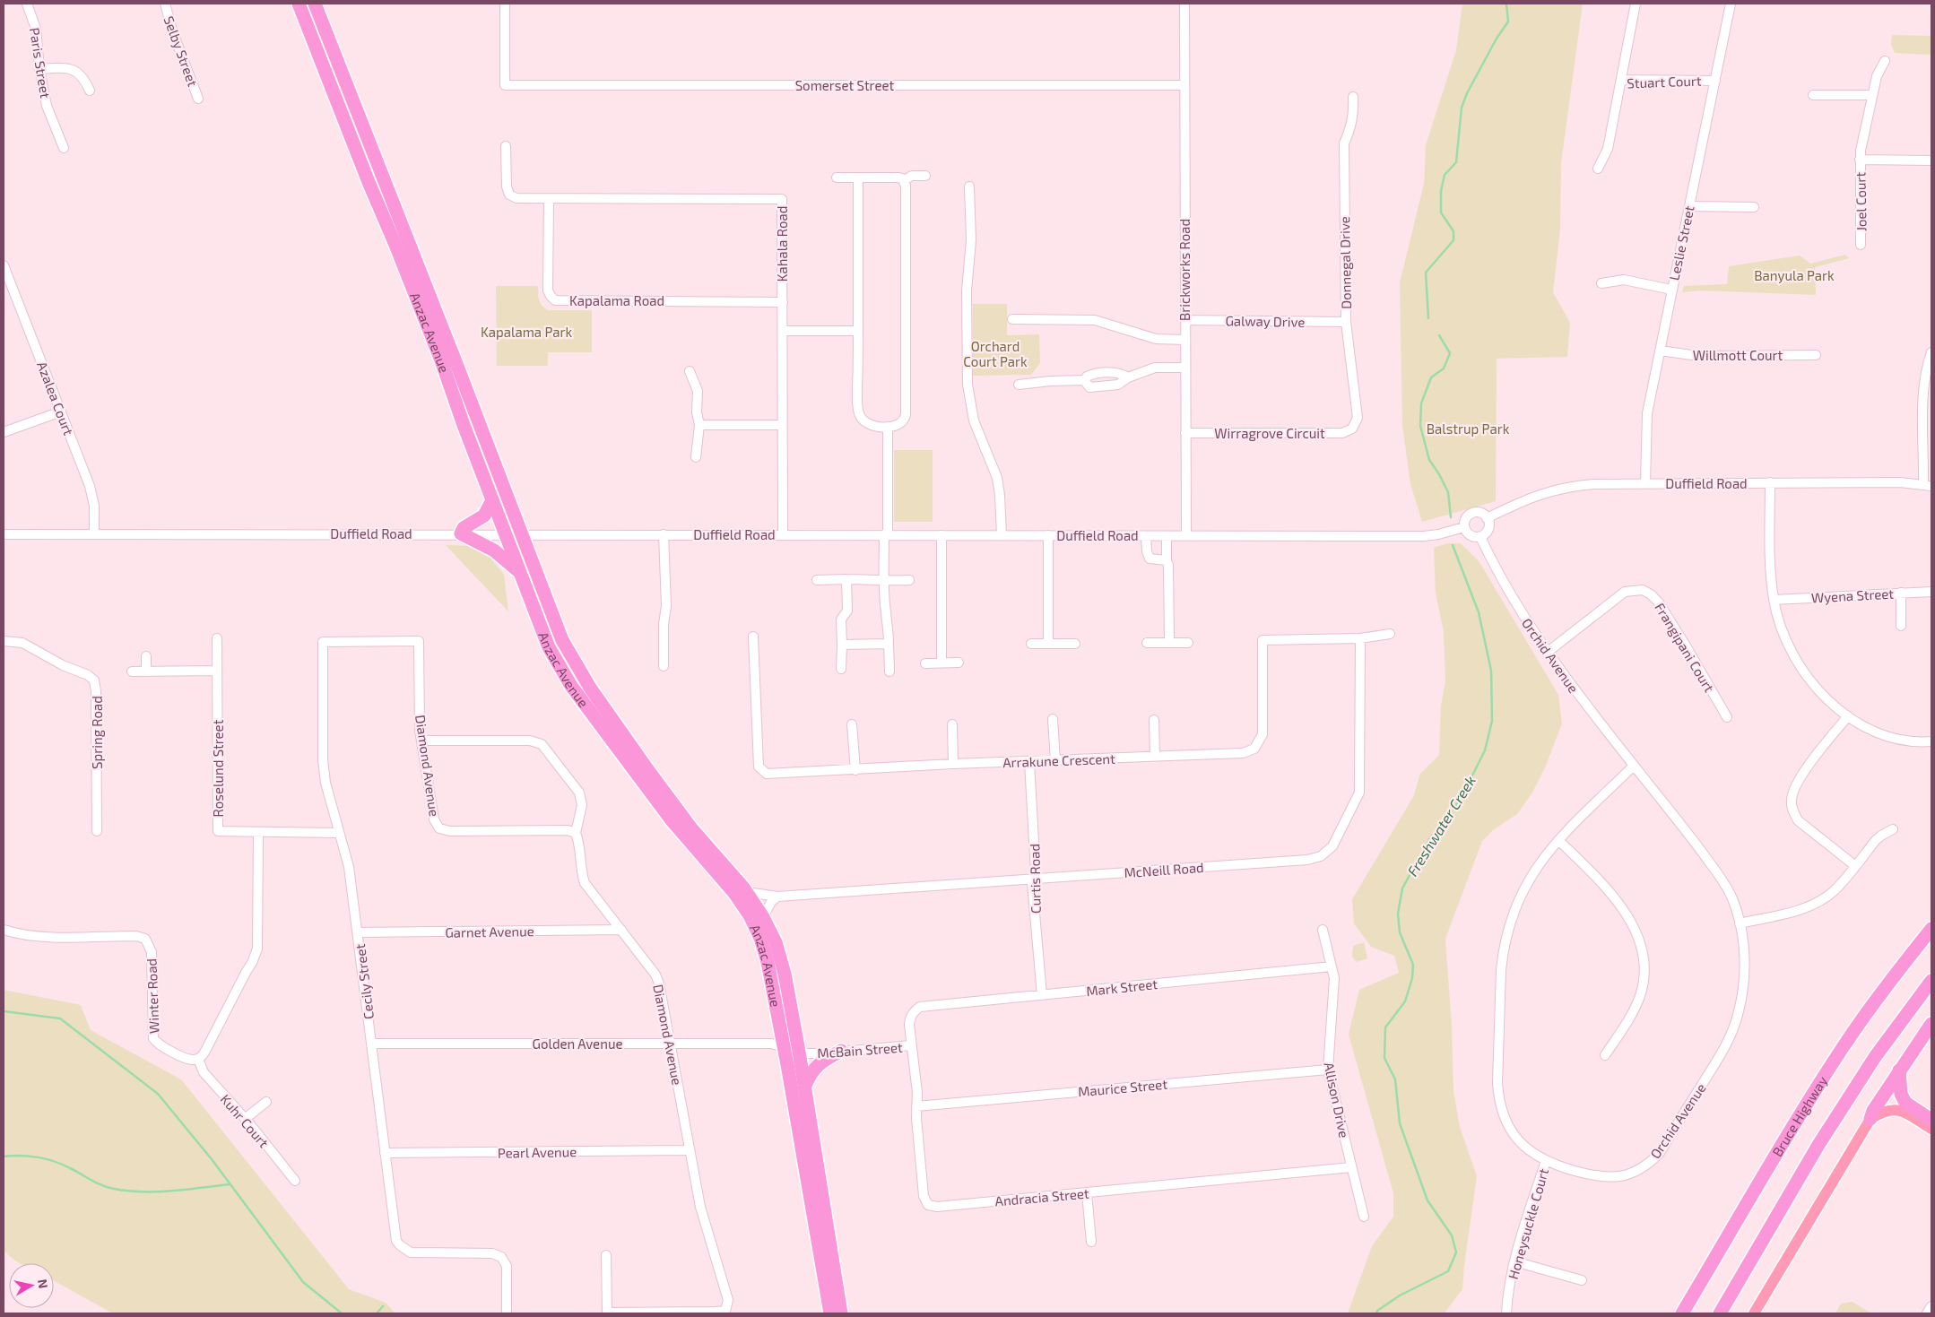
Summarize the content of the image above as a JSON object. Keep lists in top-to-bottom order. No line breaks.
{"streets":{"highway":["Anzac Avenue","Bruce Highway"],"street":["Selby Street","Paris Street","Stuart Court","Somerset Street","Joel Court","Leslie Street","Kahala Road","Donnegal Drive","Brickworks Road","Kapalama Road","Galway Drive","Willmott Court","Azalea Court","Wirragrove Circuit","Duffield Road","Wyena Street","Frangipani Court","Orchid Avenue","Spring Road","Arrakune Crescent","Diamond Avenue","Roselund Street","McNeill Road","Curtis Road","Garnet Avenue","Cecily Street","Mark Street","Winter Road","Golden Avenue","McBain Street","Maurice Street","Allison Drive","Kuhr Court","Pearl Avenue","Andracia Street","Honeysuckle Court"]},"crossings":[["Stuart Court","Leslie Street"],["Somerset Street","Brickworks Road"],["Leslie Street","Willmott Court"],["Leslie Street","Duffield Road"],["Kahala Road","Kapalama Road"],["Kahala Road","Duffield Road"],["Donnegal Drive","Galway Drive"],["Donnegal Drive","Wirragrove Circuit"],["Brickworks Road","Galway Drive"],["Brickworks Road","Wirragrove Circuit"],["Brickworks Road","Duffield Road"],["Anzac Avenue","Duffield Road"],["Anzac Avenue","McNeill Road"],["Anzac Avenue","Golden Avenue"],["Anzac Avenue","McBain Street"],["Azalea Court","Duffield Road"],["Duffield Road","Orchid Avenue"],["Frangipani Court","Orchid Avenue"],["Orchid Avenue","Honeysuckle Court"],["Arrakune Crescent","McNeill Road"],["Arrakune Crescent","Curtis Road"],["Diamond Avenue","Garnet Avenue"],["Diamond Avenue","Cecily Street"],["Diamond Avenue","Golden Avenue"],["Diamond Avenue","Pearl Avenue"],["Roselund Street","Cecily Street"],["McNeill Road","Curtis Road"],["Curtis Road","Mark Street"],["Garnet Avenue","Cecily Street"],["Cecily Street","Golden Avenue"],["Cecily Street","Pearl Avenue"],["Mark Street","Allison Drive"],["Mark Street","Andracia Street"],["Winter Road","Kuhr Court"],["Golden Avenue","McBain Street"],["McBain Street","Andracia Street"],["Maurice Street","Allison Drive"],["Maurice Street","Andracia Street"],["Allison Drive","Andracia Street"]],"water":["Freshwater Creek"],"parks":["Banyula Park","Kapalama Park","Orchard Court Park","Balstrup Park"],"north":"right"}
